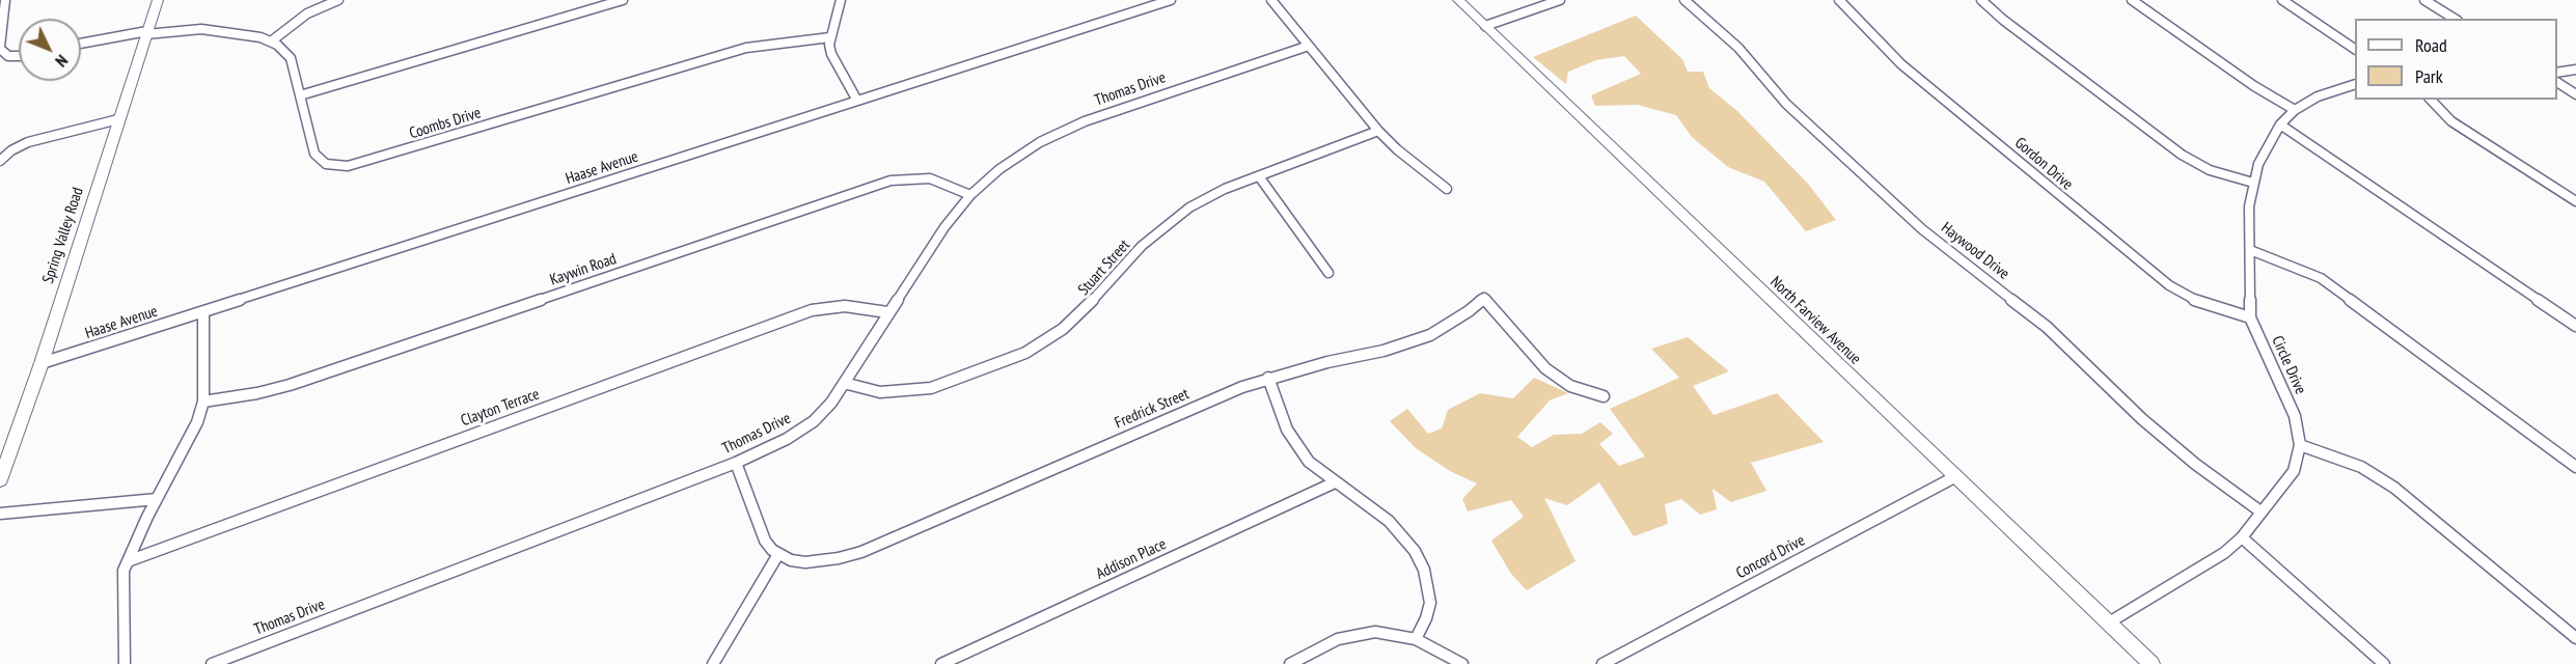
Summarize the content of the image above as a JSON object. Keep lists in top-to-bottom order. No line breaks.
{"streets":{"street":["Thomas Drive","Coombs Drive","Gordon Drive","Haase Avenue","Spring Valley Road","Haywood Drive","Stuart Street","Kaywin Road","North Farview Avenue","Circle Drive","Clayton Terrace","Fredrick Street","Concord Drive","Addison Place"]},"crossings":[["Thomas Drive","Stuart Street"],["Thomas Drive","Kaywin Road"],["Thomas Drive","Clayton Terrace"],["Gordon Drive","Circle Drive"],["Haase Avenue","Spring Valley Road"],["Haywood Drive","Circle Drive"],["North Farview Avenue","Circle Drive"],["North Farview Avenue","Concord Drive"]],"legend":["Road","Park"],"north":"bottom right"}
